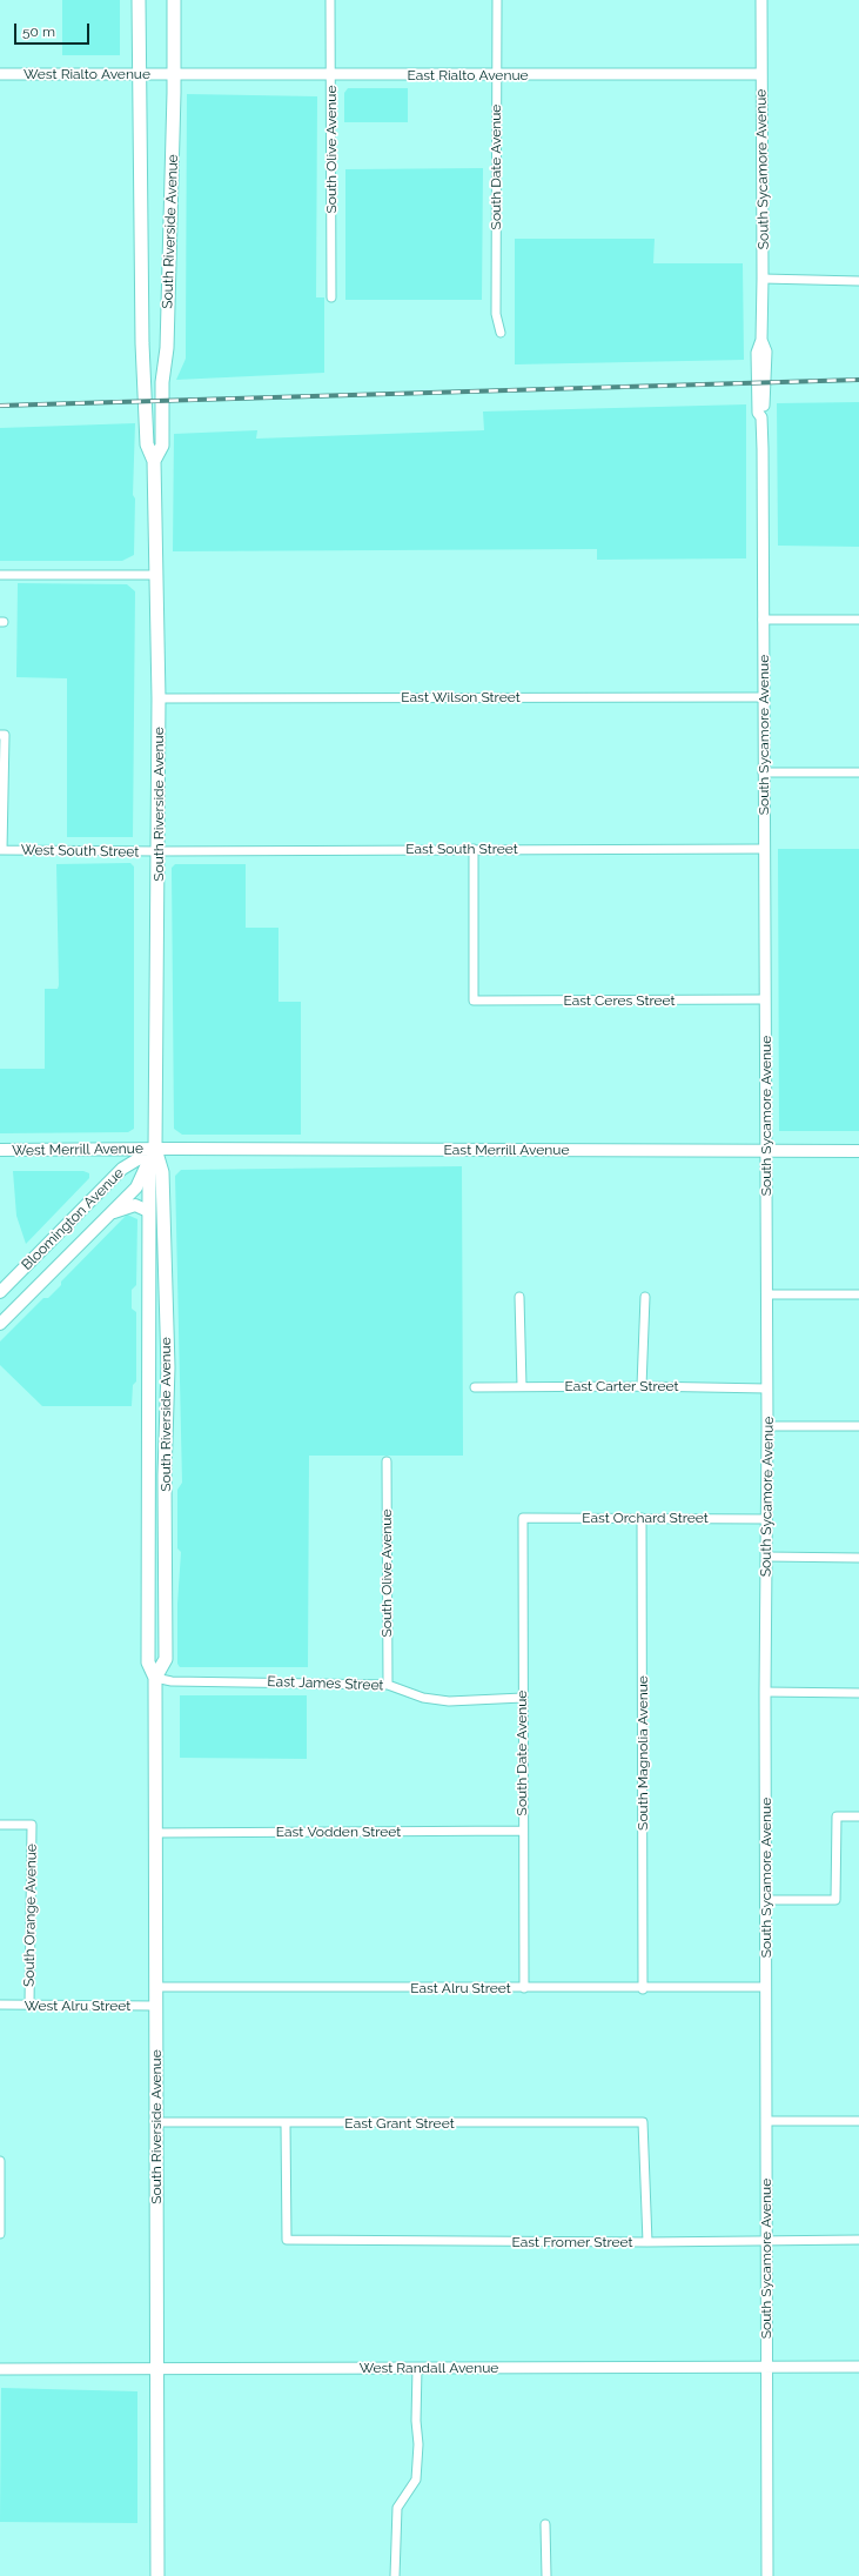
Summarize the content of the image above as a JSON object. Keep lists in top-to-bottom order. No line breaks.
{"streets":{"main road":["South Riverside Avenue","West Merrill Avenue","East Merrill Avenue","Bloomington Avenue"],"street":["West Rialto Avenue","East Rialto Avenue","South Olive Avenue","South Date Avenue","South Sycamore Avenue","East Wilson Street","East South Street","West South Street","East Ceres Street","East Carter Street","East Orchard Street","East James Street","South Magnolia Avenue","East Vodden Street","South Orange Avenue","East Alru Street","West Alru Street","East Grant Street","East Fromer Street","West Randall Avenue"]},"crossings":[["West Rialto Avenue","East Rialto Avenue"],["West Rialto Avenue","South Riverside Avenue"],["East Rialto Avenue","South Olive Avenue"],["East Rialto Avenue","South Date Avenue"],["East Rialto Avenue","South Sycamore Avenue"],["East Rialto Avenue","South Riverside Avenue"],["South Olive Avenue","East James Street"],["South Date Avenue","East Orchard Street"],["South Date Avenue","East James Street"],["South Date Avenue","East Vodden Street"],["South Date Avenue","East Alru Street"],["South Sycamore Avenue","East Wilson Street"],["South Sycamore Avenue","East South Street"],["South Sycamore Avenue","East Ceres Street"],["South Sycamore Avenue","East Merrill Avenue"],["South Sycamore Avenue","East Carter Street"],["South Sycamore Avenue","East Orchard Street"],["South Sycamore Avenue","East Alru Street"],["South Sycamore Avenue","East Fromer Street"],["South Sycamore Avenue","West Randall Avenue"],["South Riverside Avenue","East Wilson Street"],["South Riverside Avenue","East South Street"],["South Riverside Avenue","West South Street"],["South Riverside Avenue","West Merrill Avenue"],["South Riverside Avenue","East Merrill Avenue"],["South Riverside Avenue","Bloomington Avenue"],["South Riverside Avenue","East James Street"],["South Riverside Avenue","East Vodden Street"],["South Riverside Avenue","East Alru Street"],["South Riverside Avenue","West Alru Street"],["South Riverside Avenue","East Grant Street"],["South Riverside Avenue","West Randall Avenue"],["East South Street","West South Street"],["East South Street","East Ceres Street"],["West Merrill Avenue","East Merrill Avenue"],["West Merrill Avenue","Bloomington Avenue"],["East Merrill Avenue","Bloomington Avenue"],["East Orchard Street","South Magnolia Avenue"],["South Magnolia Avenue","East Alru Street"],["South Orange Avenue","West Alru Street"],["East Grant Street","East Fromer Street"]],"scale_bar":"50 m"}
